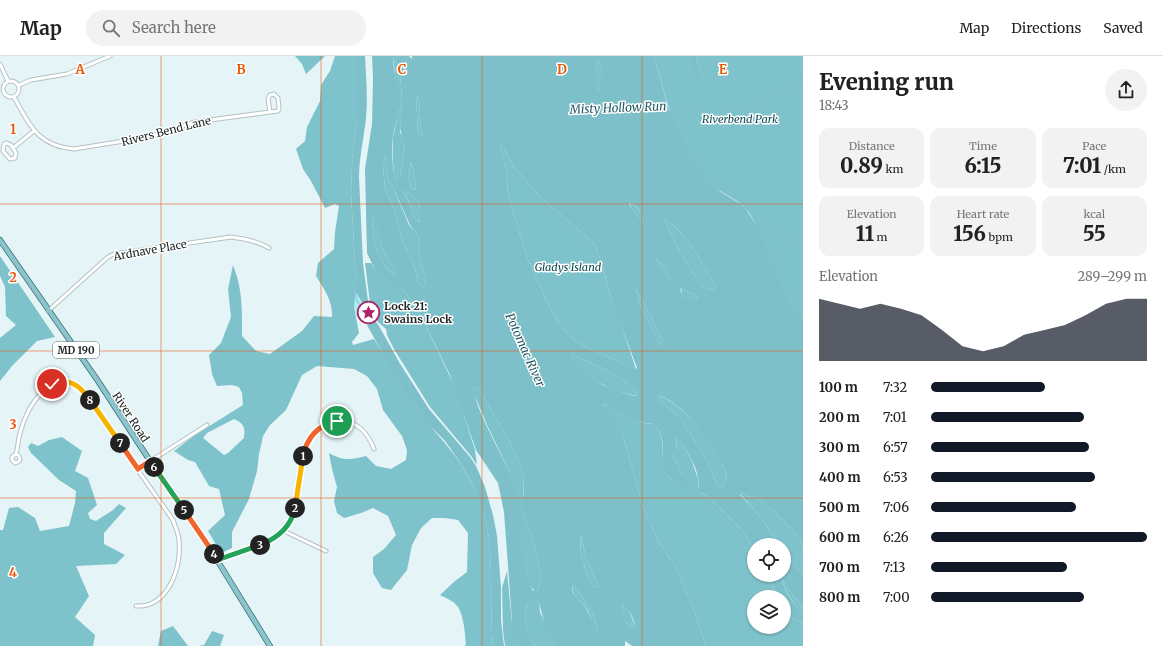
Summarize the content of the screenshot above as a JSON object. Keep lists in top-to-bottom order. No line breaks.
{"streets":{"main road":["MD 190","River Road"],"street":["Rivers Bend Lane","Ardnave Place"]},"crossings":[["Ardnave Place","River Road"]],"water":["Misty Hollow Run","Potomac River"],"parks":["Riverbend Park","Gladys Island"],"places":{"place":["Lock 21: Swains Lock"]},"page":{"header":"Map","search":"Search here","nav":["Map","Directions","Saved"],"heading":["Evening run","18:43"],"stats":[["Distance","0.89 km"],["Time","6:15"],["Pace","7:01 /km"],["Elevation","11 m"],["Heart rate","156 bpm"],["kcal","55"]],"chart":["Elevation","289–299 m"],"list":[{"name":"100 m","note":"7:32"},{"name":"200 m","note":"7:01"},{"name":"300 m","note":"6:57"},{"name":"400 m","note":"6:53"},{"name":"500 m","note":"7:06"},{"name":"600 m","note":"6:26"},{"name":"700 m","note":"7:13"},{"name":"800 m","note":"7:00"}],"pins":["8","7","1","6","2","5","3","4"]},"grid":{"columns":["A","B","C","D","E"],"rows":["1","2","3","4"]}}
